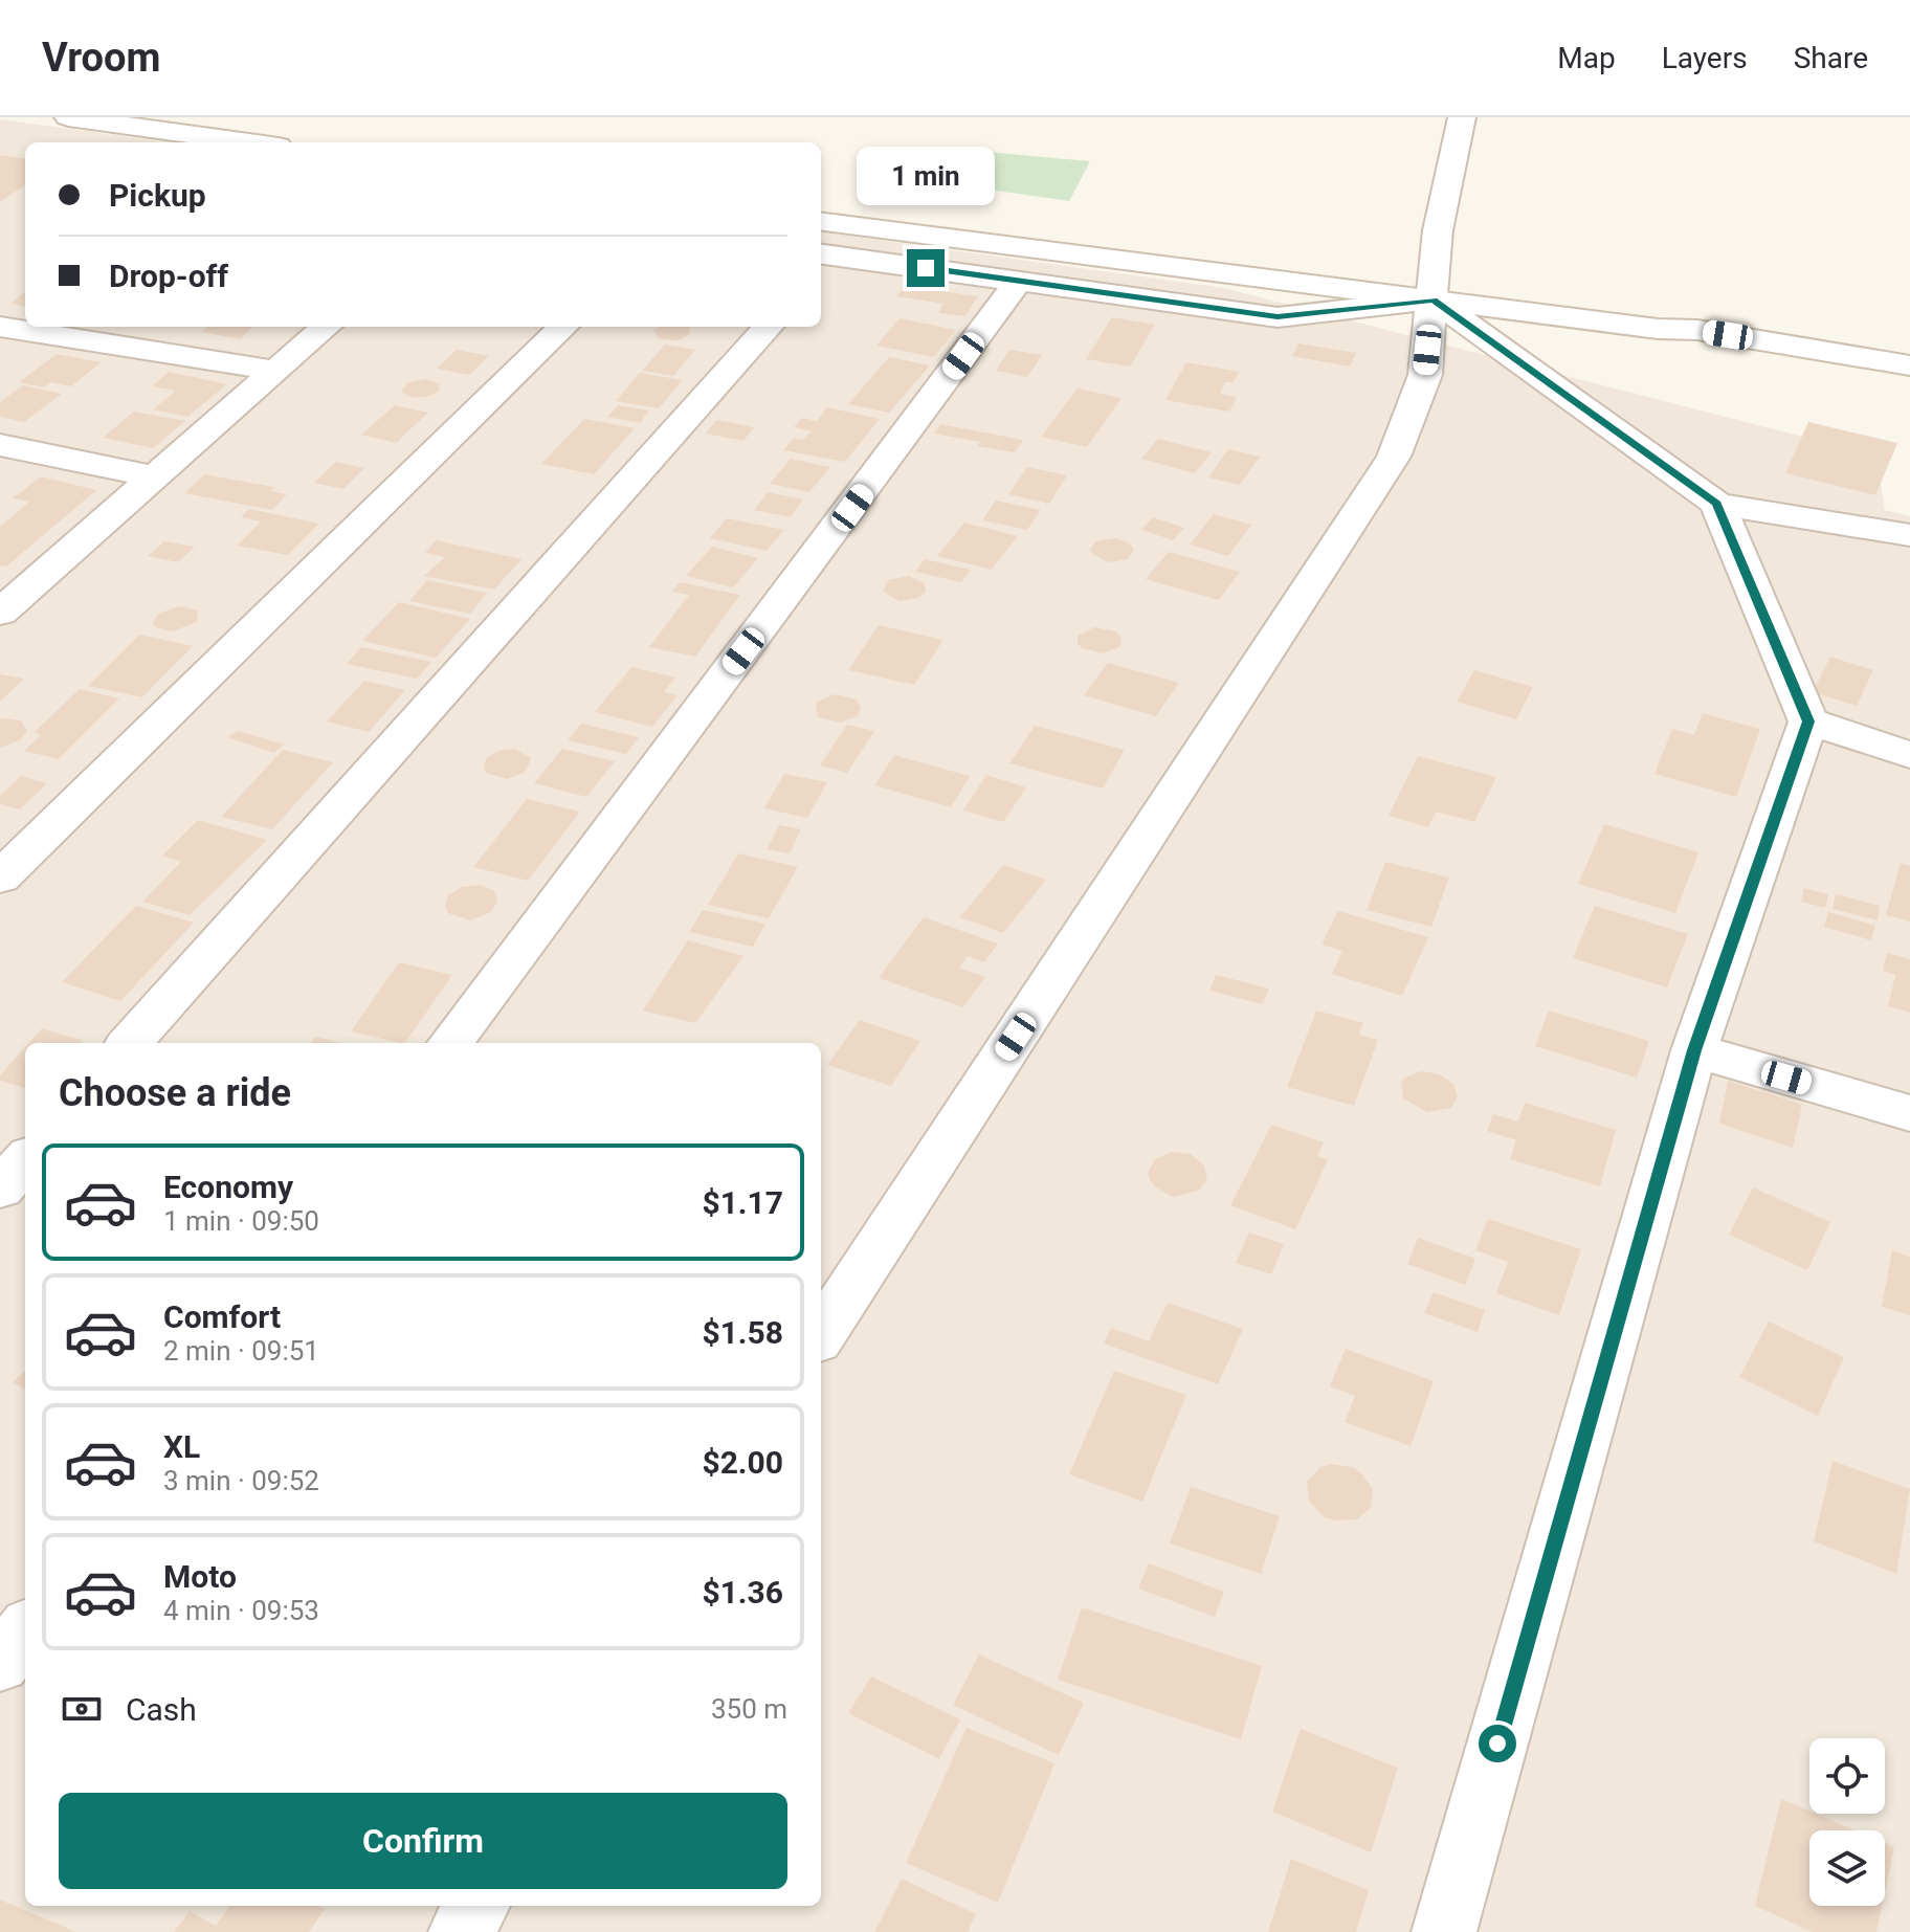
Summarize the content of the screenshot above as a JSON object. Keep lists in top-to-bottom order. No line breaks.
{"page":{"header":"Vroom","nav":["Map","Layers","Share"],"banner":["Pickup","Drop-off"],"bubble":"1 min","heading":"Choose a ride","list":[{"name":"Economy","note":"1 min · 09:50","value":"$1.17"},{"name":"Comfort","note":"2 min · 09:51","value":"$1.58"},{"name":"XL","note":"3 min · 09:52","value":"$2.00"},{"name":"Moto","note":"4 min · 09:53","value":"$1.36"}],"pay":["Cash","350 m"],"buttons":"Confirm"}}
